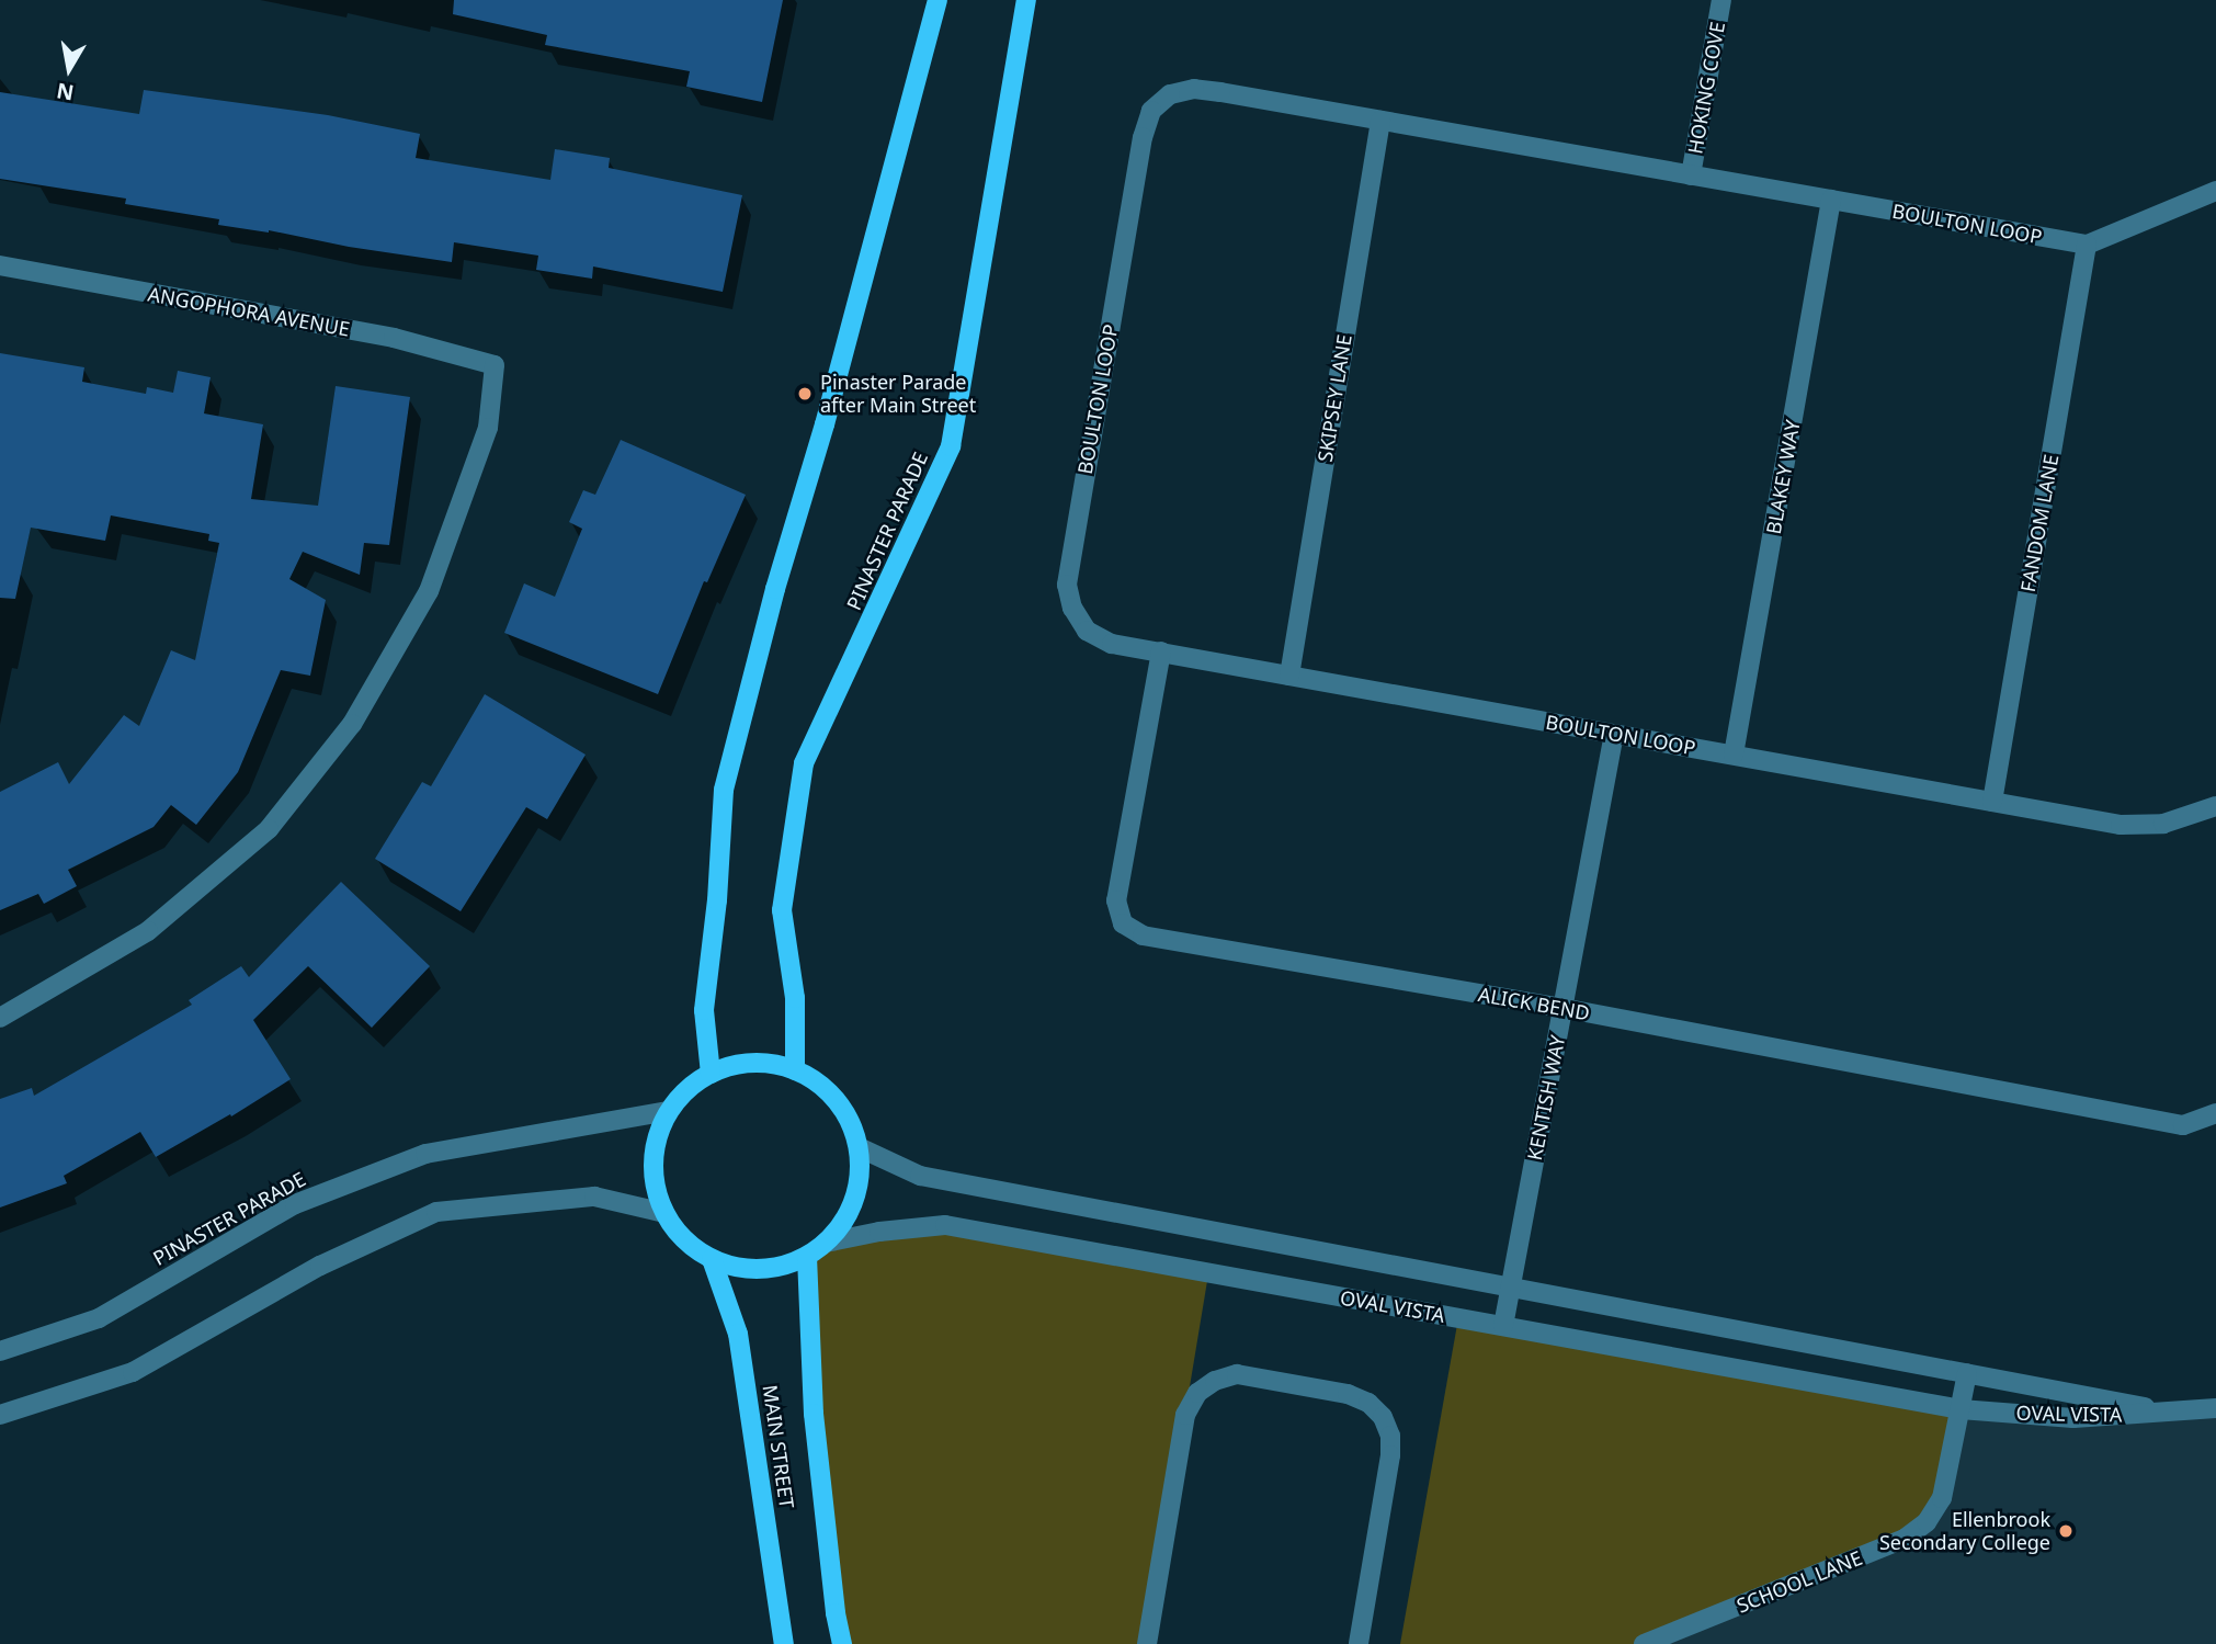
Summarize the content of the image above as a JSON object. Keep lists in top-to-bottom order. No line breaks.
{"streets":{"main road":["PINASTER PARADE","MAIN STREET"],"street":["HOKING COVE","BOULTON LOOP","ANGOPHORA AVENUE","SKIPSEY LANE","BLAKEY WAY","FANDOM LANE","ALICK BEND","KENTISH WAY","OVAL VISTA","SCHOOL LANE"]},"crossings":[["HOKING COVE","BOULTON LOOP"],["BOULTON LOOP","SKIPSEY LANE"],["BOULTON LOOP","BLAKEY WAY"],["BOULTON LOOP","FANDOM LANE"],["BOULTON LOOP","ALICK BEND"],["BOULTON LOOP","KENTISH WAY"],["PINASTER PARADE","OVAL VISTA"],["PINASTER PARADE","MAIN STREET"],["ALICK BEND","KENTISH WAY"],["KENTISH WAY","OVAL VISTA"],["OVAL VISTA","MAIN STREET"],["OVAL VISTA","SCHOOL LANE"]],"places":["Pinaster Parade after Main Street","Ellenbrook Secondary College"],"north":"bottom"}
